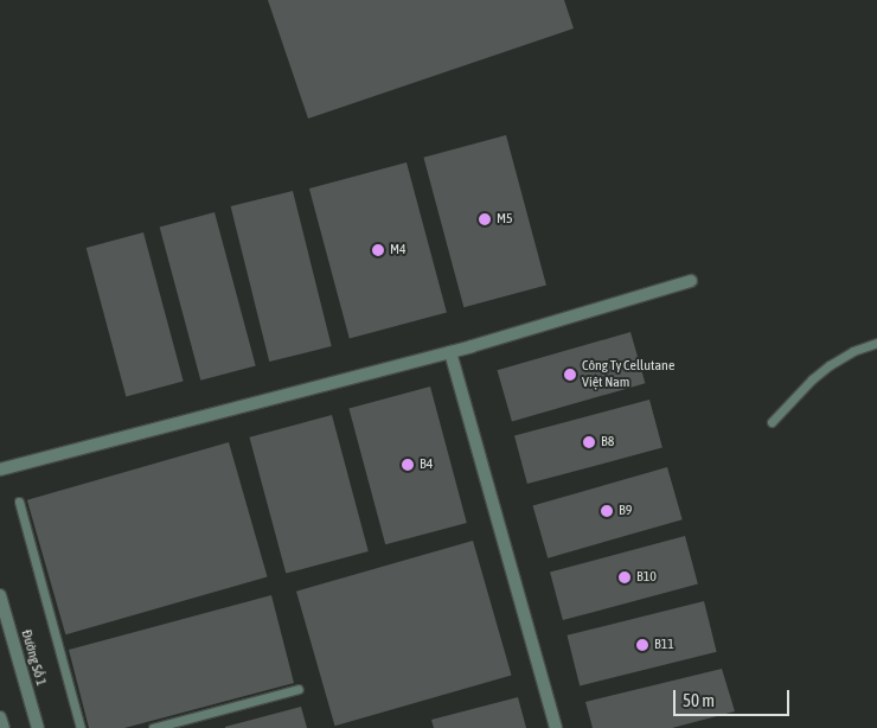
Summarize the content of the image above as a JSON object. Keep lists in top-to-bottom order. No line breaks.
{"streets":{"street":["Đường Số 1"]},"places":["M5","M4","Công Ty Cellutane Việt Nam","B8","B4","B9","B10","B11"],"scale_bar":"50 m"}
